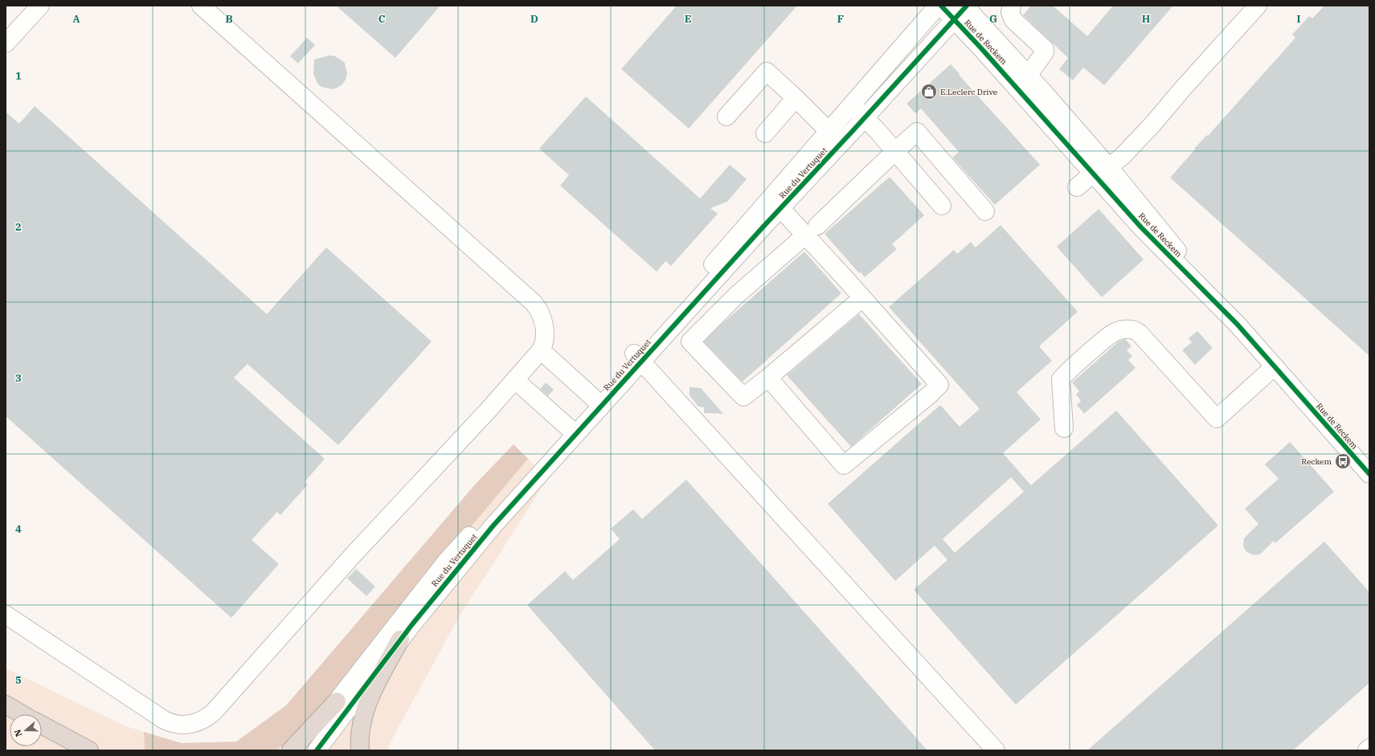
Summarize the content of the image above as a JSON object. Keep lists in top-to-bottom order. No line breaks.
{"streets":{"street":["Rue de Reckem","Rue du Vertuquet"]},"crossings":[["Rue de Reckem","Rue du Vertuquet"]],"places":{"shop":["E.Leclerc Drive"],"bus stop":["Reckem"]},"north":"left","grid":{"columns":["A","B","C","D","E","F","G","H","I"],"rows":["1","2","3","4","5"]}}
